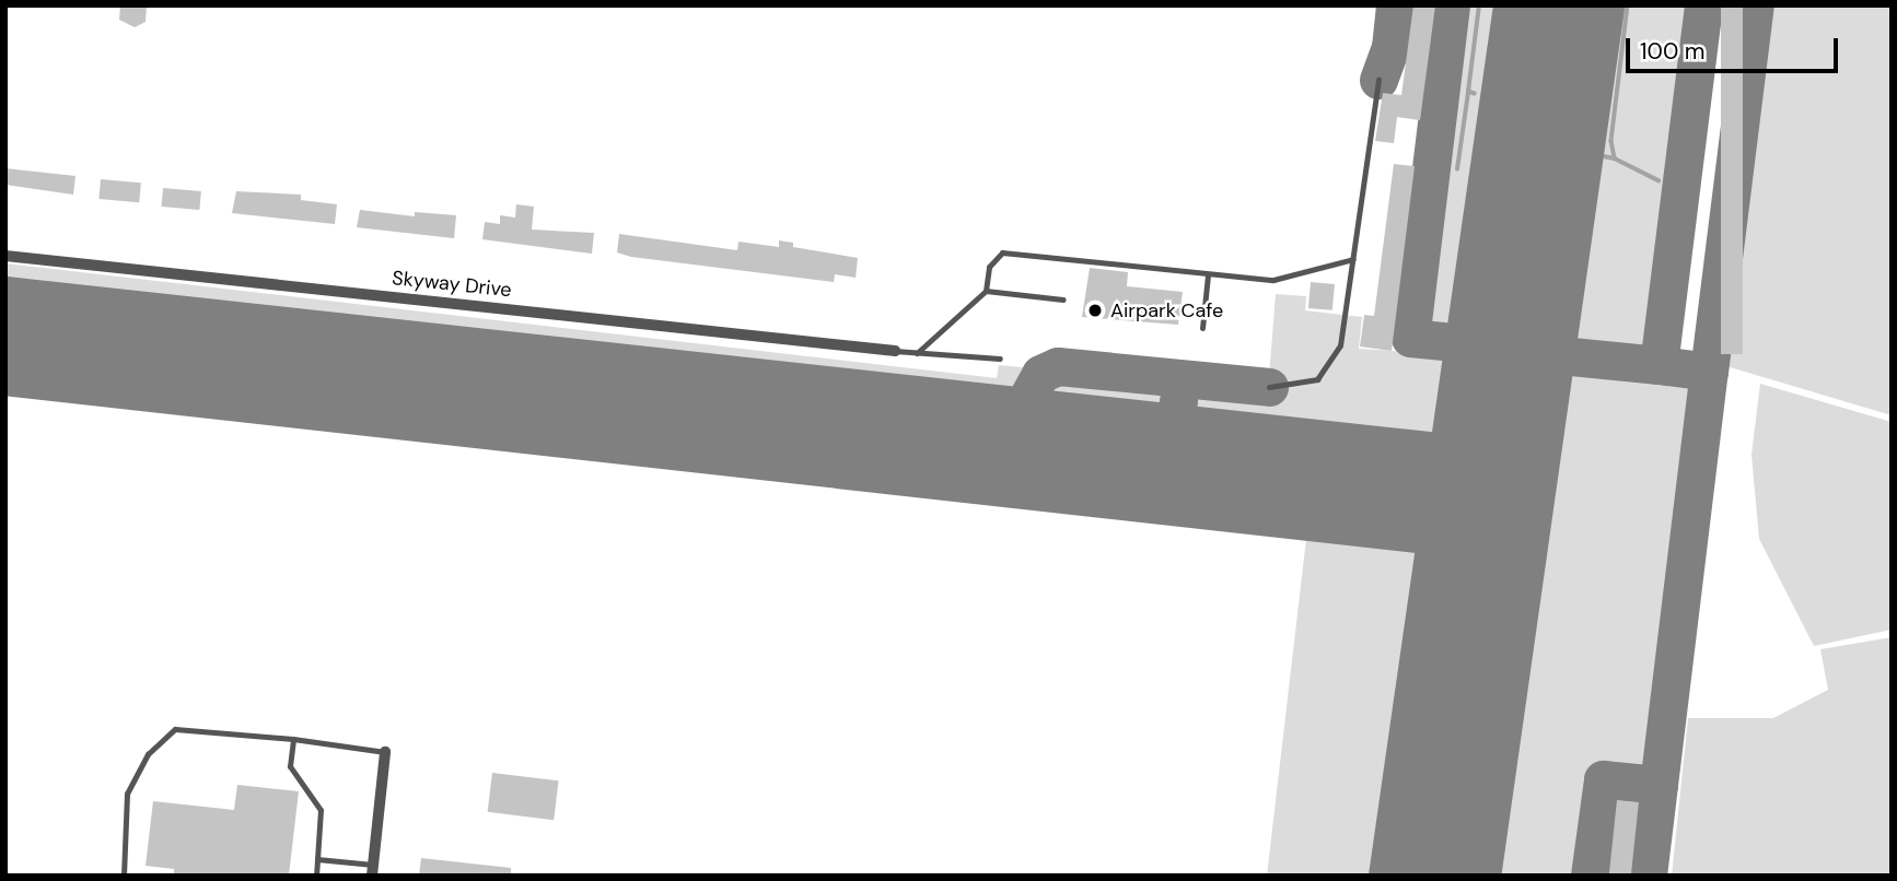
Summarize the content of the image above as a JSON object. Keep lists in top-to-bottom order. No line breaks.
{"streets":{"street":["Skyway Drive"]},"places":["Airpark Cafe"],"scale_bar":"100 m"}
